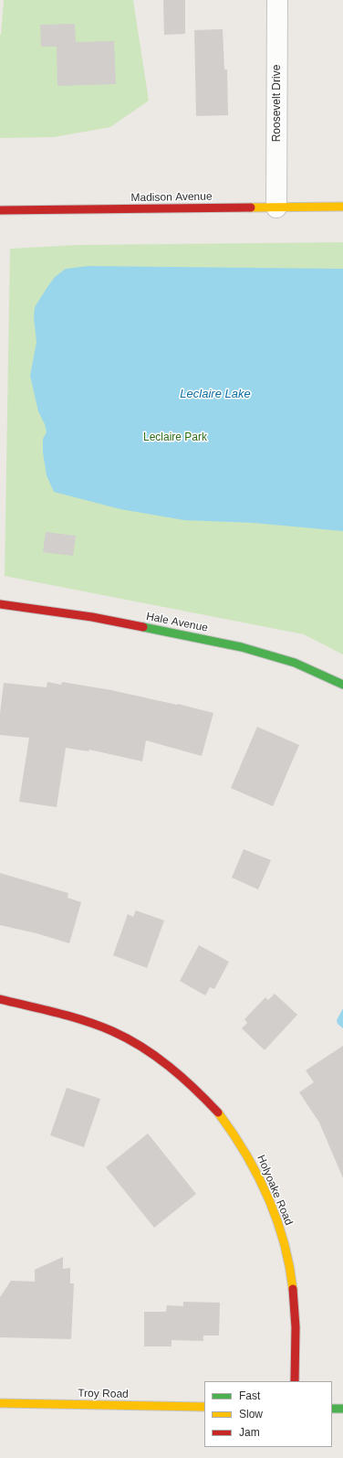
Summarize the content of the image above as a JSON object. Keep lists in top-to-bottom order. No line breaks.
{"streets":{"street":["Roosevelt Drive","Madison Avenue","Hale Avenue","Holyoake Road","Troy Road"]},"crossings":[["Roosevelt Drive","Madison Avenue"]],"water":["Leclaire Lake"],"parks":["Leclaire Park"],"legend":["Fast","Slow","Jam"]}
